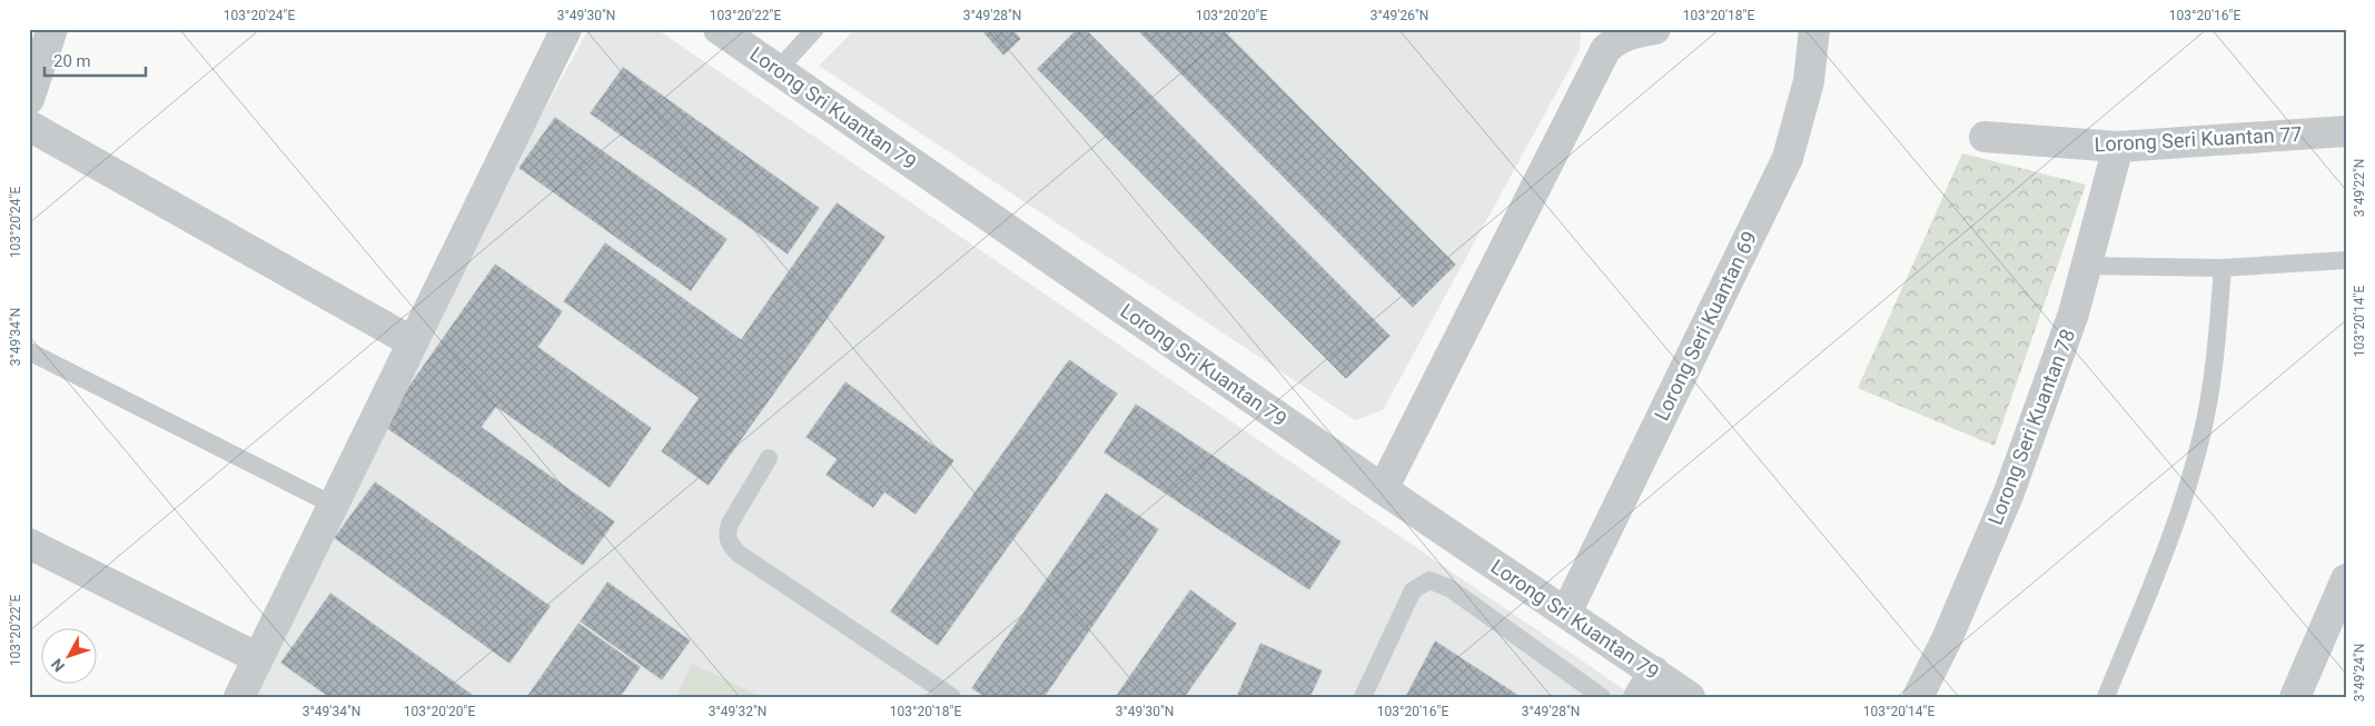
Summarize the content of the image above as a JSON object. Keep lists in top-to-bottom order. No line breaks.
{"streets":{"street":["Lorong Sri Kuantan 79","Lorong Seri Kuantan 77","Lorong Seri Kuantan 69","Lorong Seri Kuantan 78"]},"crossings":[["Lorong Sri Kuantan 79","Lorong Seri Kuantan 69"],["Lorong Seri Kuantan 77","Lorong Seri Kuantan 78"]],"scale_bar":"20 m","north":"bottom left","coordinates":["103°20'24\"E","3°49'30\"N","103°20'22\"E","3°49'28\"N","103°20'20\"E","3°49'26\"N","103°20'18\"E","103°20'16\"E","3°49'22\"N","103°20'14\"E","3°49'34\"N","3°49'24\"N","3°49'32\"N"]}
